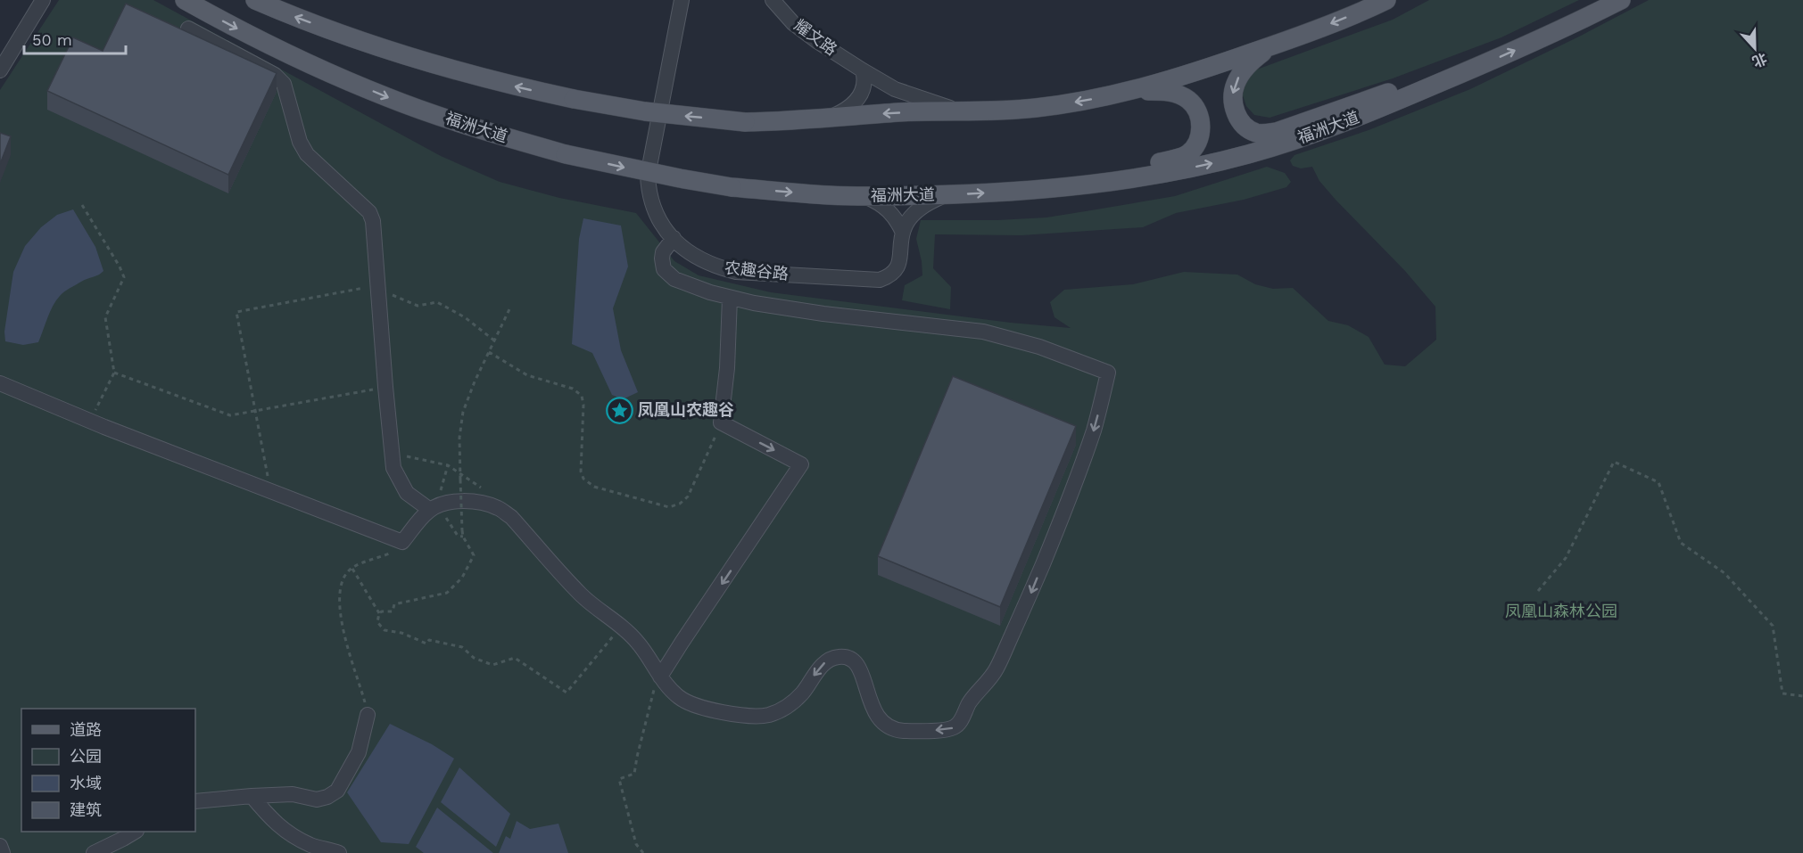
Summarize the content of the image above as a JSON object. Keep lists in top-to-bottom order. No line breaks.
{"streets":{"main road":["福洲大道"],"street":["耀文路","农趣谷路"]},"parks":["凤凰山森林公园"],"places":{"place":["凤凰山农趣谷"]},"legend":["道路","公园","水域","建筑"],"scale_bar":"50 m","north":"bottom"}
